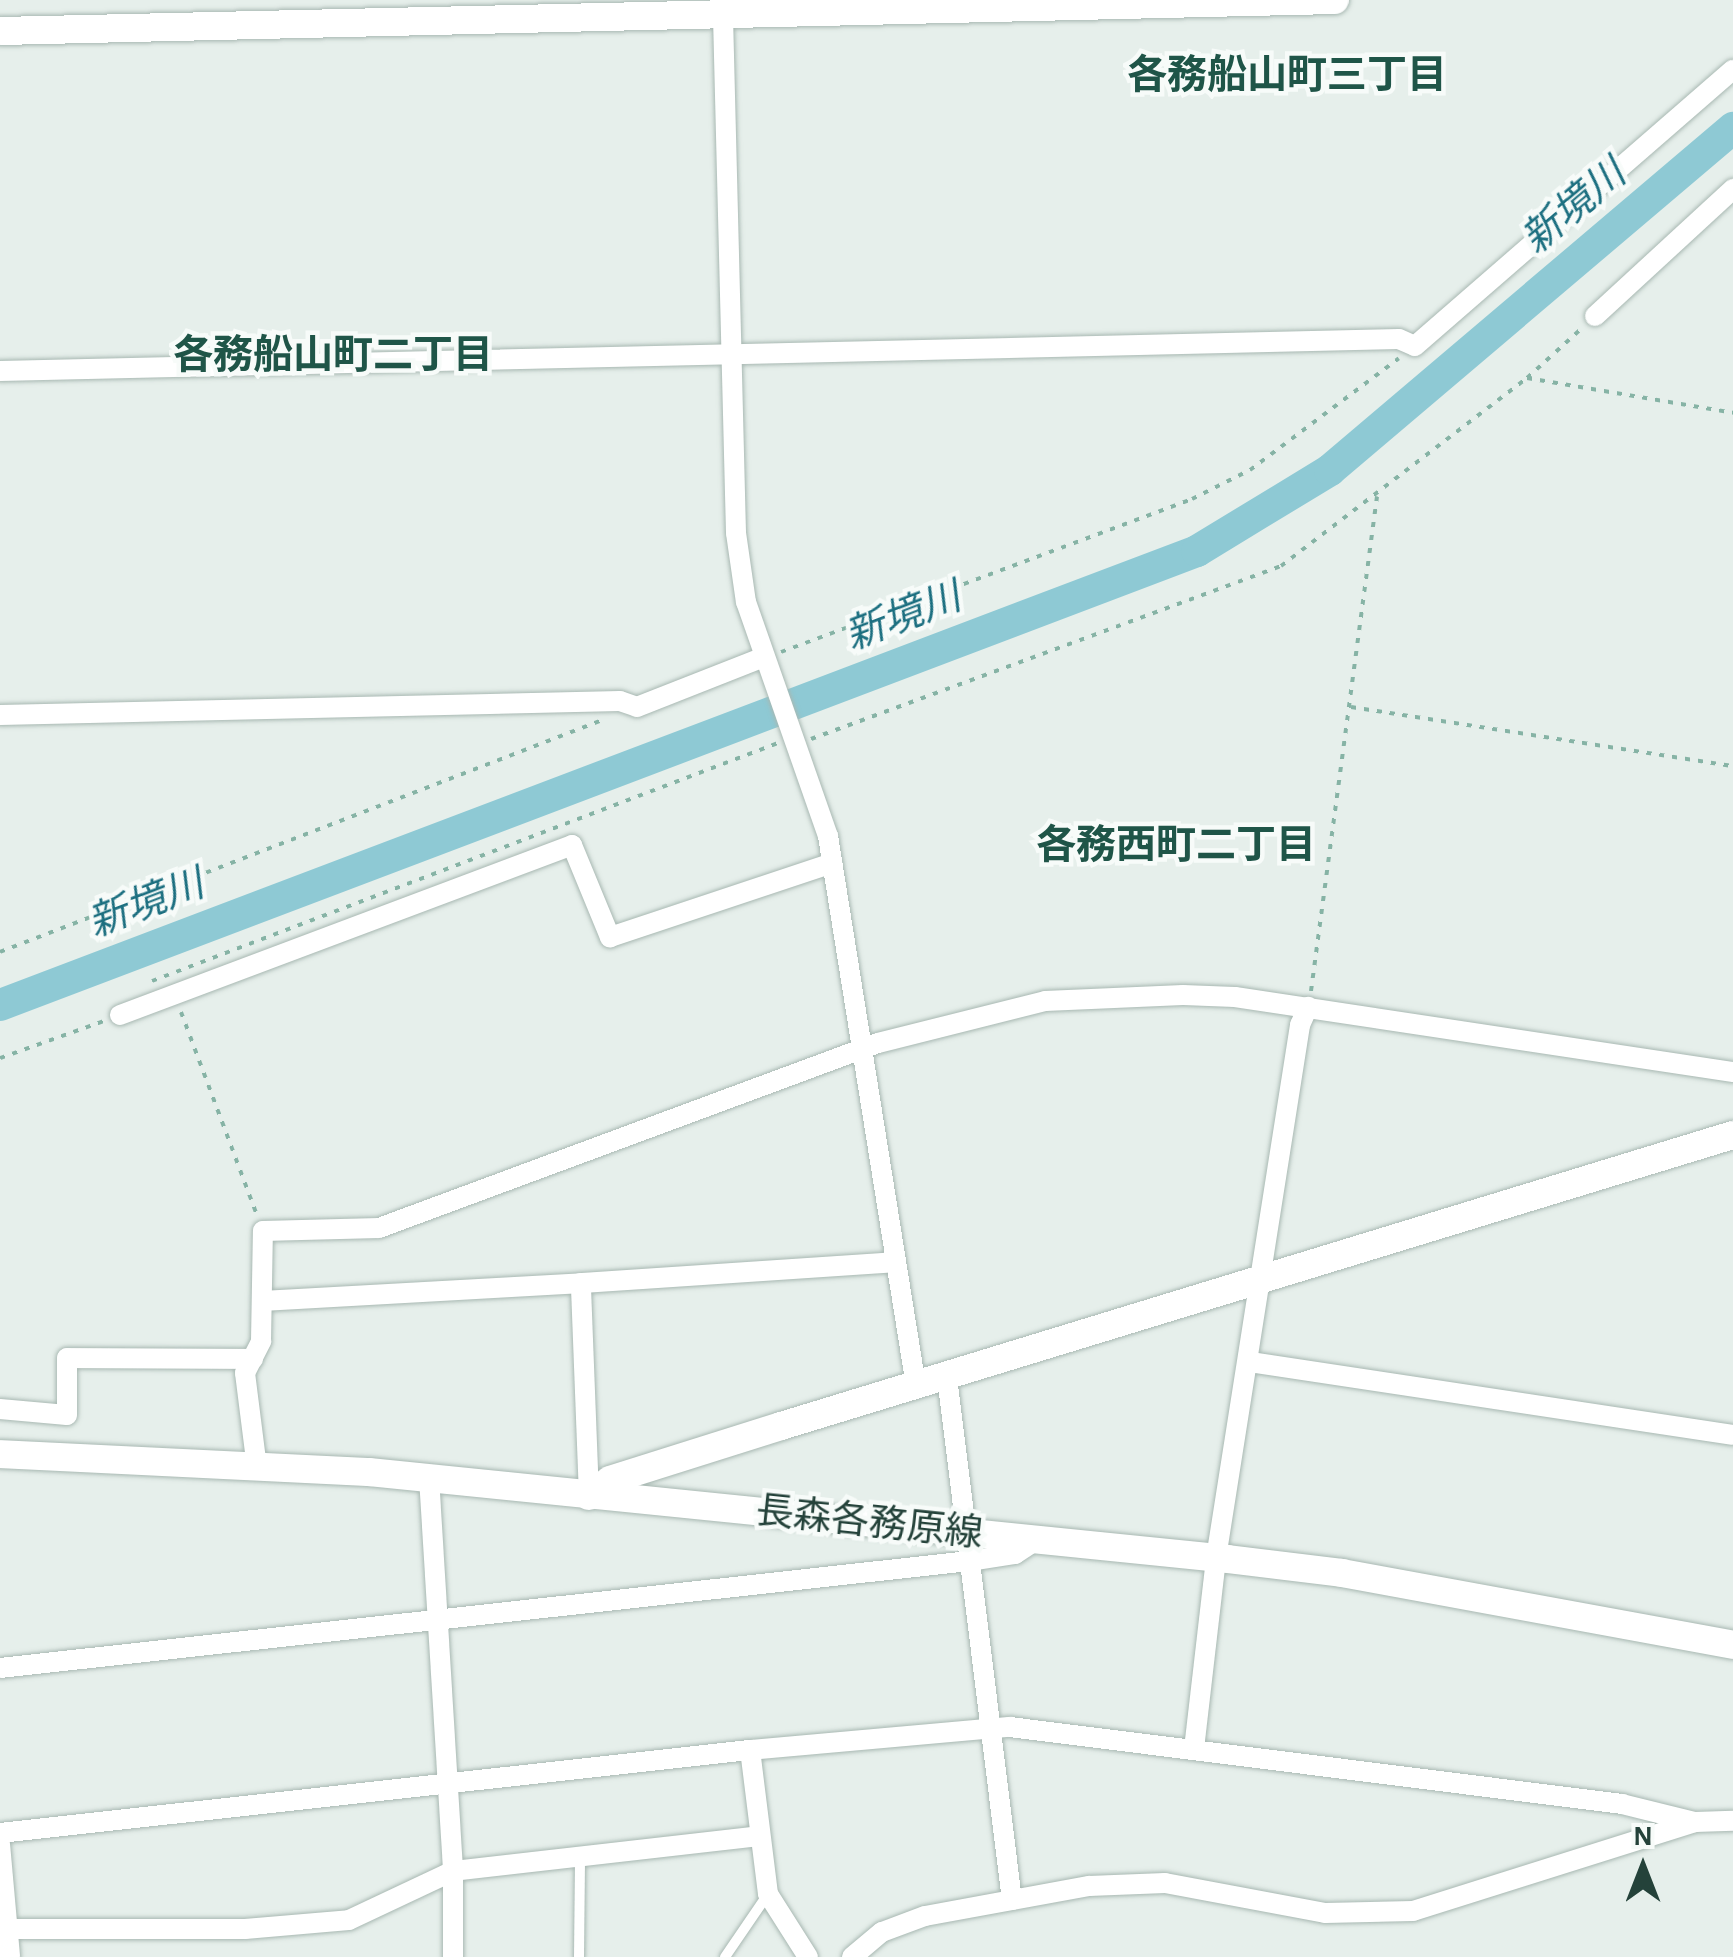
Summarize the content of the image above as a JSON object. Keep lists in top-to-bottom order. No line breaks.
{"streets":{"street":["長森各務原線"]},"districts":["各務船山町三丁目","各務船山町二丁目","各務西町二丁目"],"water":["新境川"],"north":"top"}
